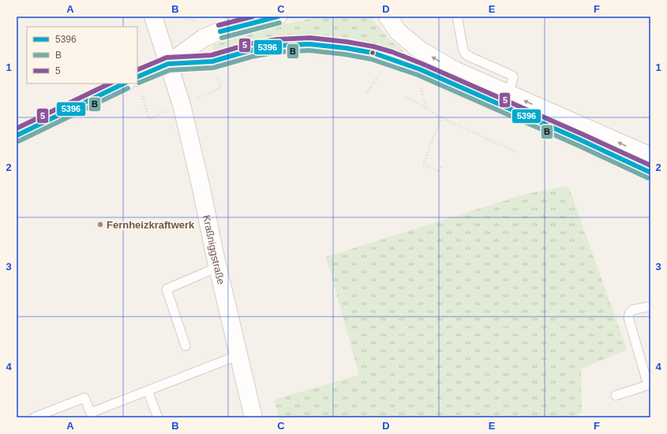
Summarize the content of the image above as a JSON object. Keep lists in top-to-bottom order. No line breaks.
{"streets":{"main road":["Kraßniggstraße"]},"places":["Fernheizkraftwerk"],"lines":["transit line 5396","transit line 5","transit line B"],"legend":["5396","B","5"],"grid":{"columns":["A","B","C","D","E","F"],"rows":["1","2","3","4"]}}
